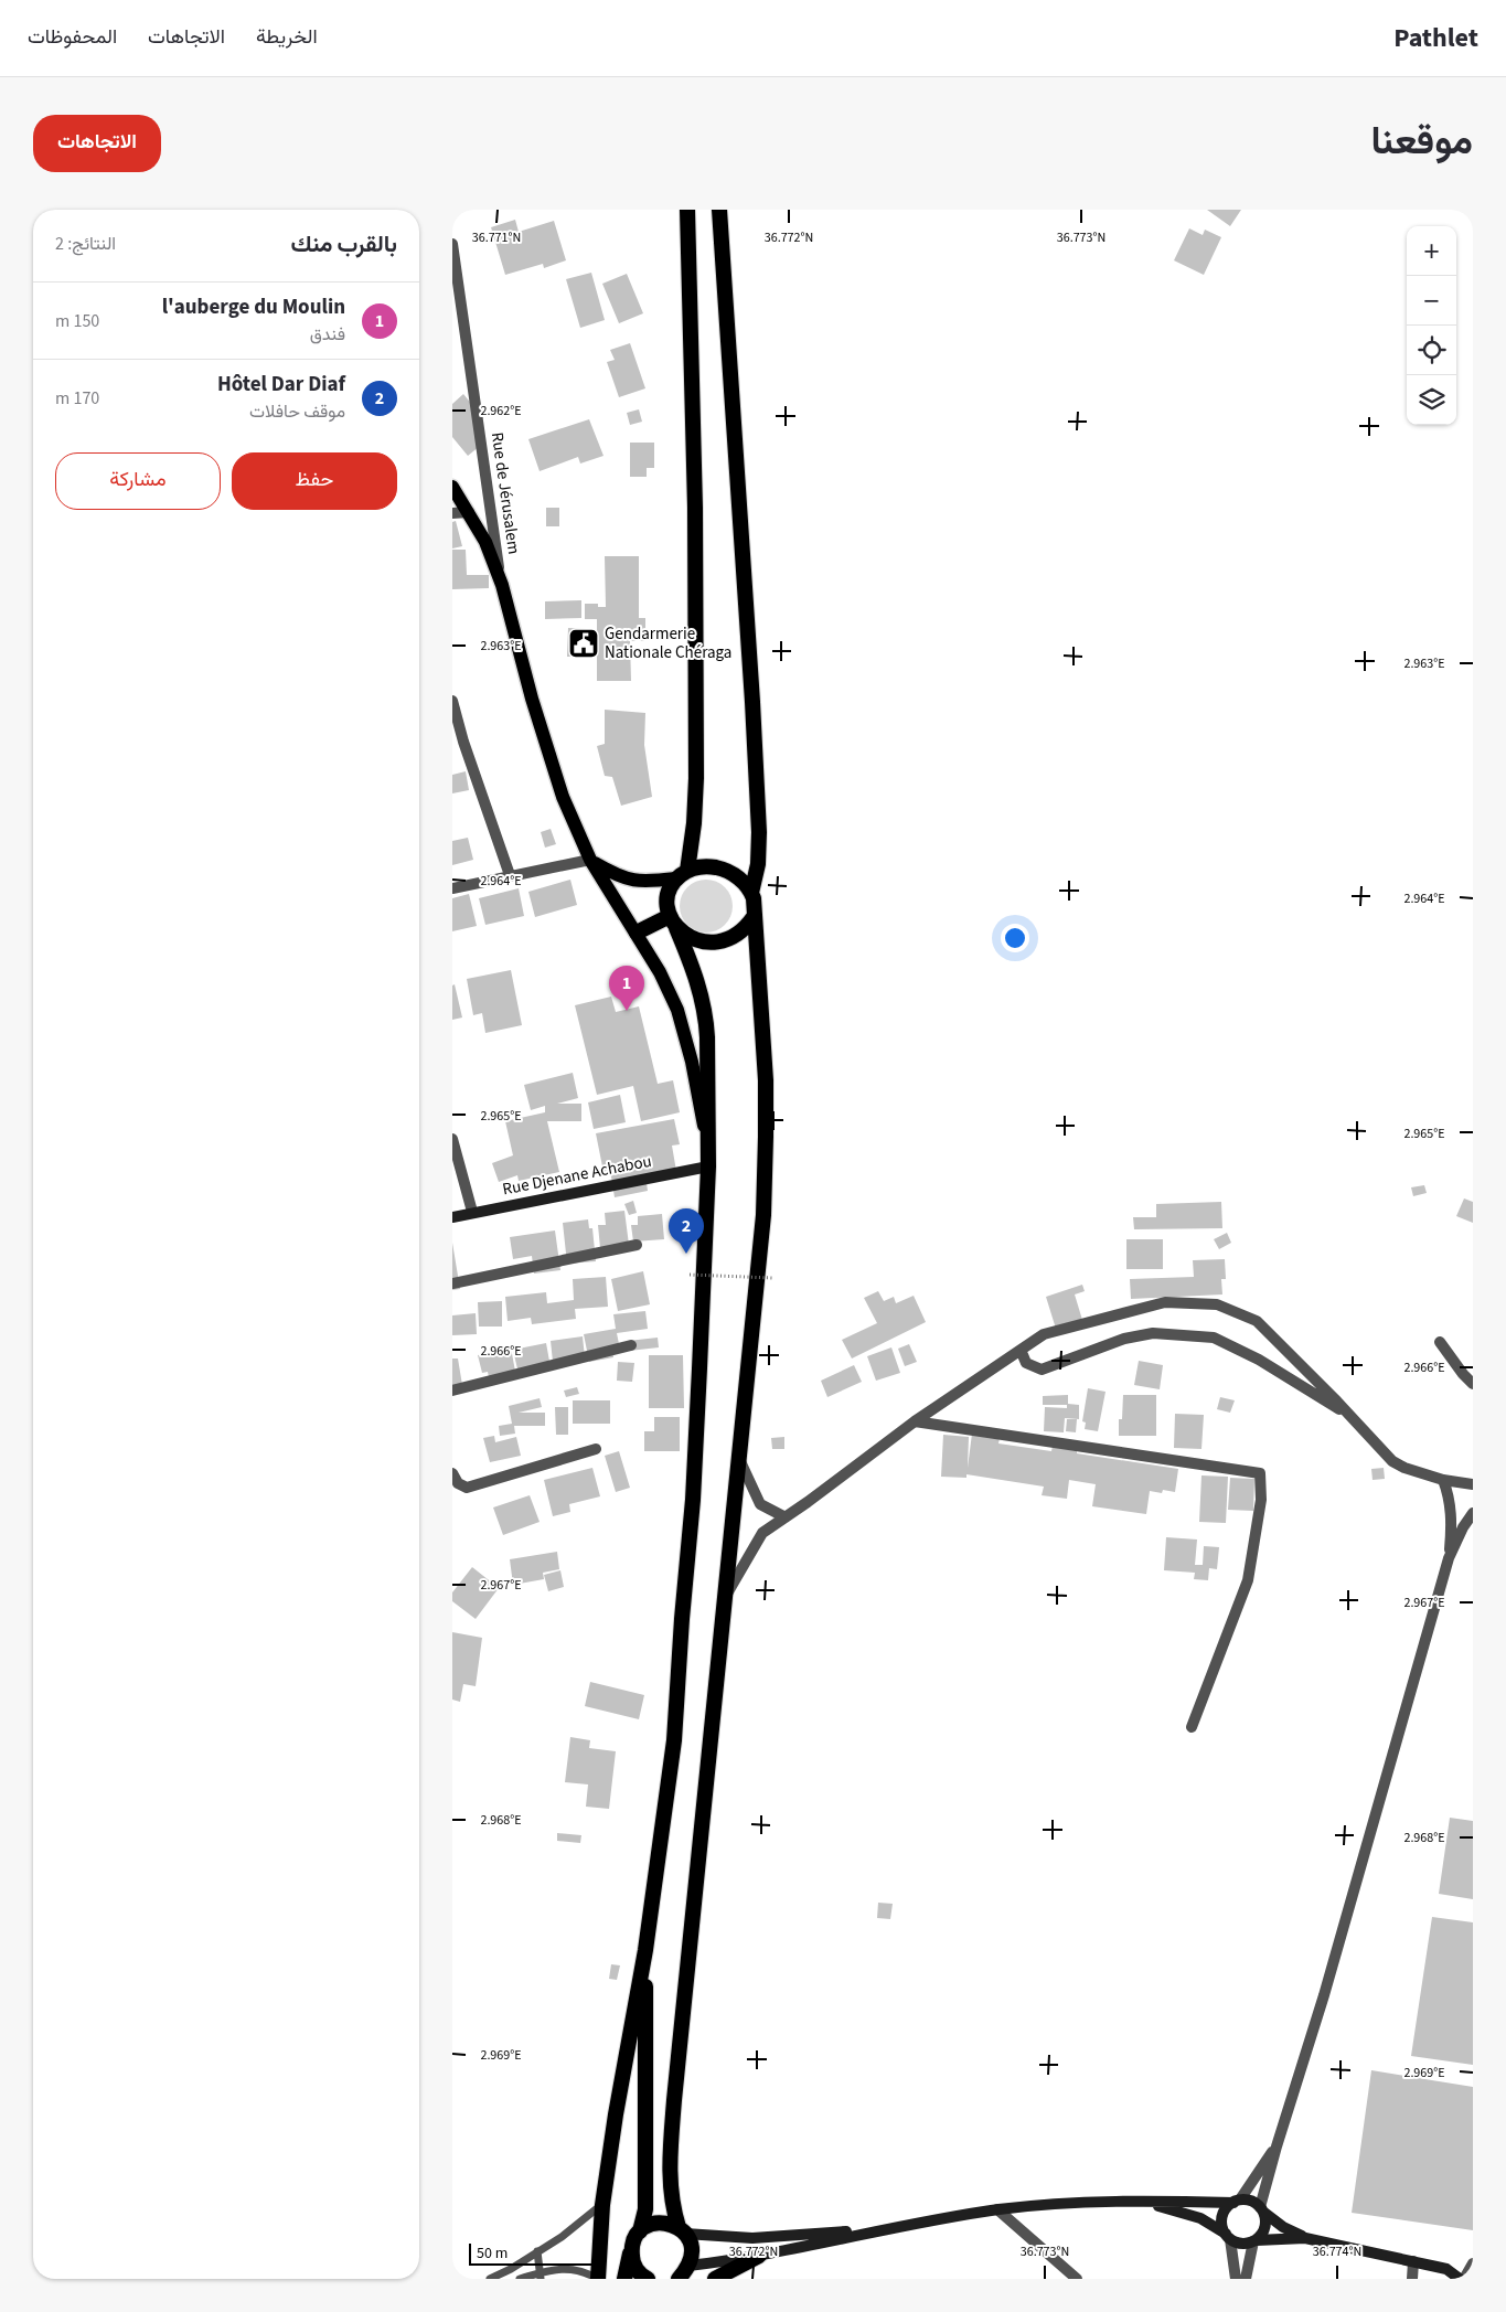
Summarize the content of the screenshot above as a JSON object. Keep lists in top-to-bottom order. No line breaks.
{"streets":{"main road":["Rue Djenane Achabou"],"street":["Rue de Jérusalem"]},"places":{"public building":["Gendarmerie Nationale Chéraga"]},"scale_bar":"50 m","page":{"header":"Pathlet","nav":["الخريطة","الاتجاهات","المحفوظات"],"title":"موقعنا","buttons":["الاتجاهات",["حفظ","مشاركة"]],"heading":["بالقرب منك","النتائج: 2"],"map_buttons":["+","−"],"list":[{"mark":"1","name":"l'auberge du Moulin","note":"فندق","value":"150 m"},{"mark":"2","name":"Hôtel Dar Diaf","note":"موقف حافلات","value":"170 m"}],"pins":["1","2"],"scale":"50 m"},"coordinates":["36.771°N","36.772°N","36.773°N","2.962°E","2.963°E","2.964°E","2.965°E","2.966°E","2.967°E","2.968°E","2.969°E","36.774°N"]}
